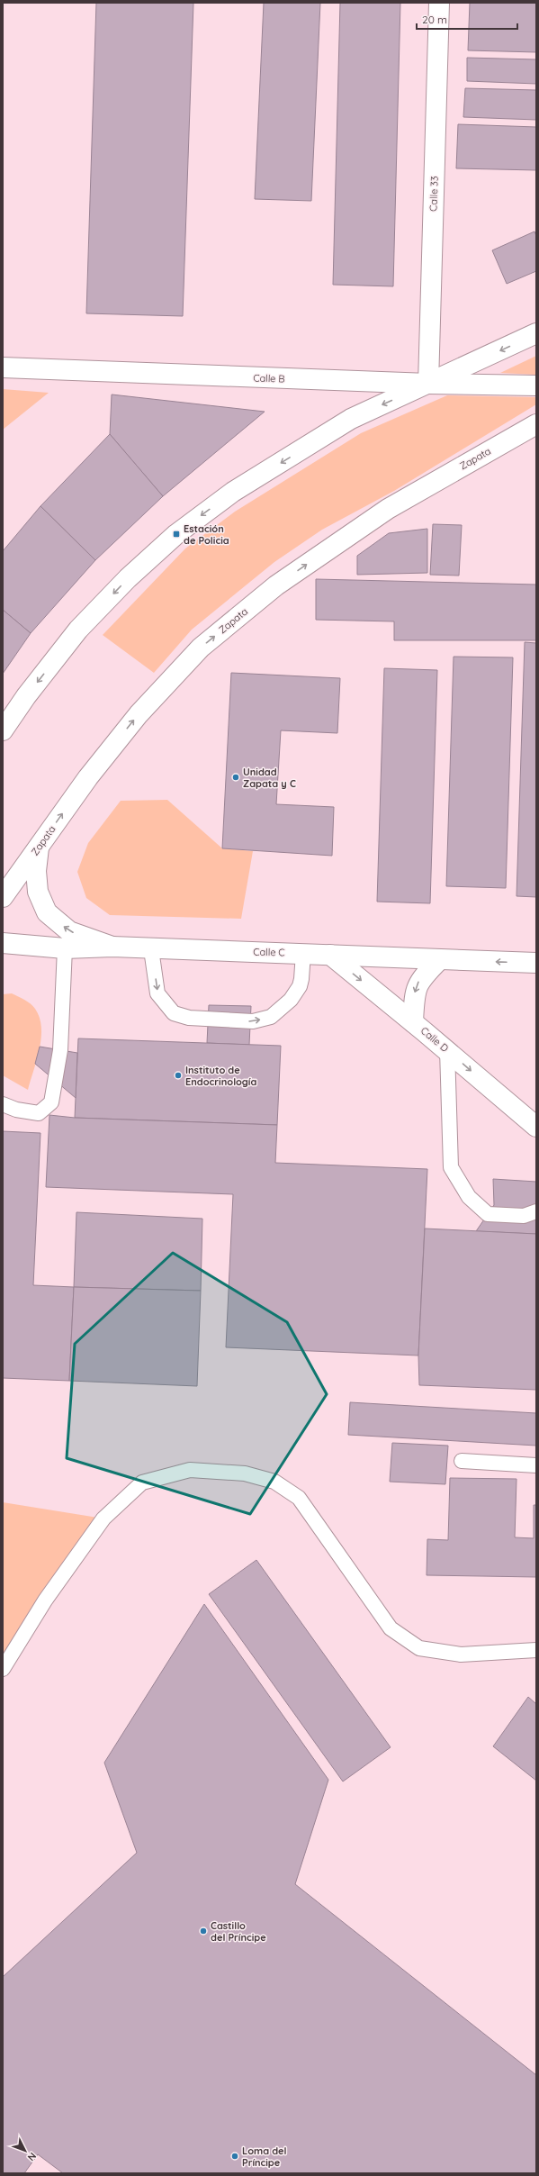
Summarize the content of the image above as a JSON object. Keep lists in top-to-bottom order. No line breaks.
{"streets":{"street":["Calle 33","Calle B","Zapata","Calle C","Calle D"]},"crossings":[["Calle 33","Calle B"],["Calle C","Calle D"]],"one_way":["Calle D"],"places":{"transit":["Estación de Policia"],"other":["Unidad Zapata y C","Instituto de Endocrinología","Castillo del Príncipe","Loma del Príncipe"]},"scale_bar":"20 m","north":"bottom right"}
